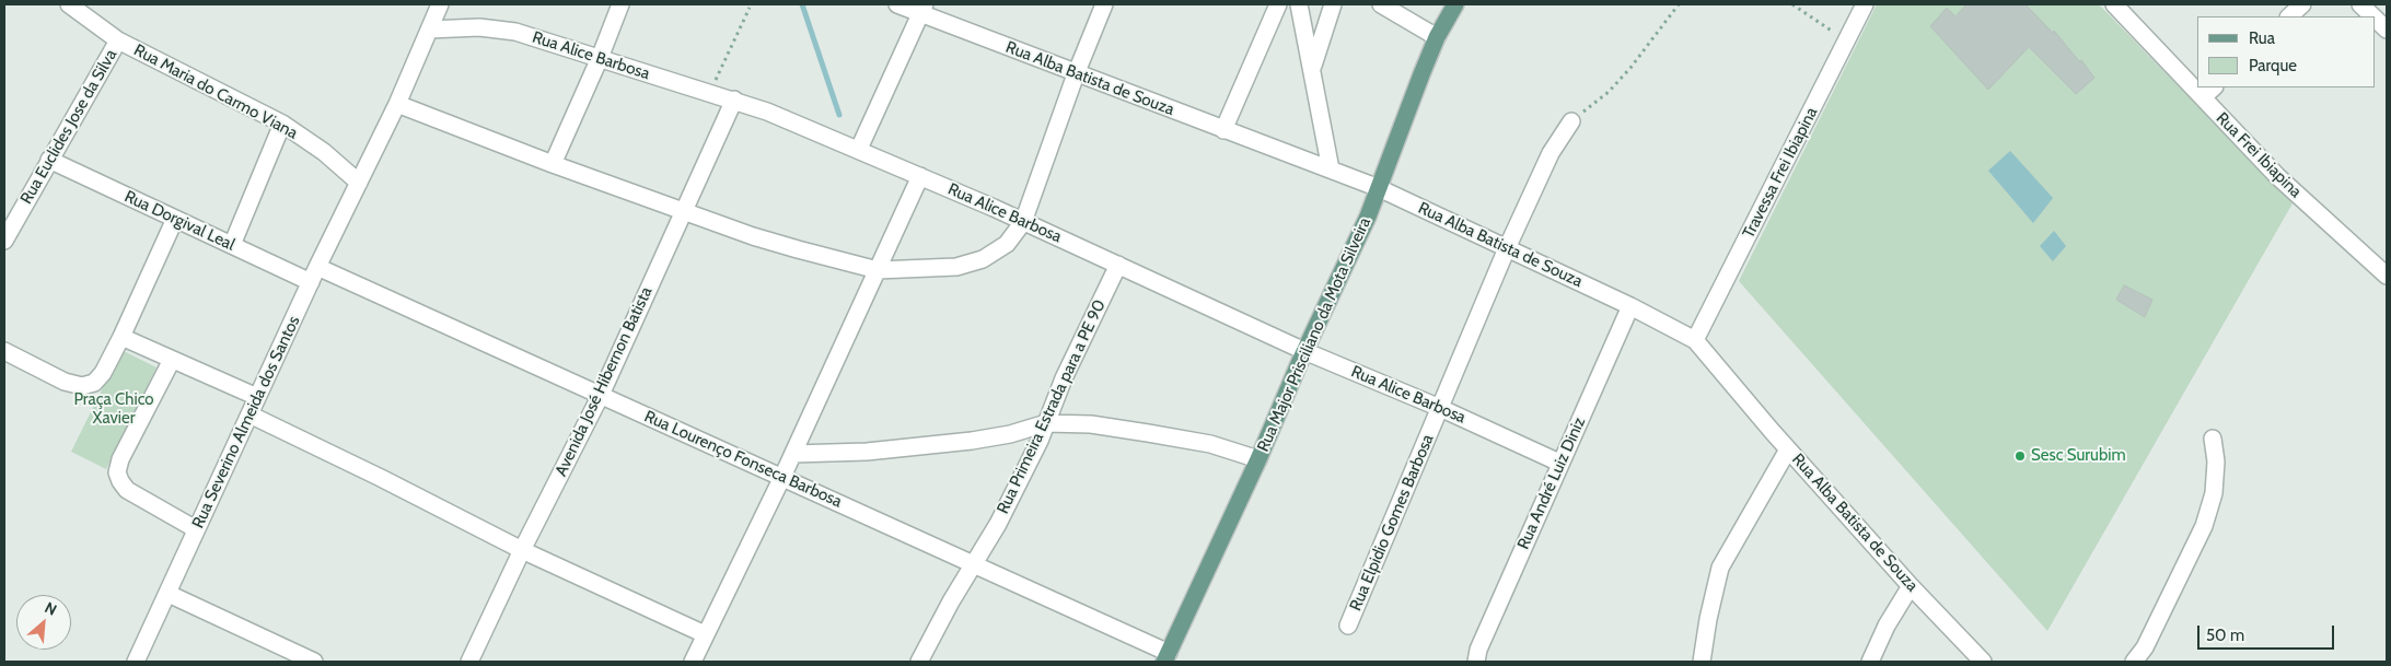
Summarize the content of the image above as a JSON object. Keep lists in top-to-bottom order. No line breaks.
{"streets":{"main road":["Rua Major Prisciliano da Mota Silveira"],"street":["Rua Alice Barbosa","Rua Alba Batista de Souza","Rua Maria do Carmo Viana","Rua Euclides Jose da Silva","Rua Frei Ibiapina","Travessa Frei Ibiapina","Rua Dorgival Leal","Avenida José Hibernon Batista","Rua Primeira Estrada para a PE 90","Rua Severino Almeida dos Santos","Rua Lourenço Fonseca Barbosa","Rua André Luiz Diniz","Rua Elpidio Gomes Barbosa"]},"crossings":[["Rua Alice Barbosa","Rua Major Prisciliano da Mota Silveira"],["Rua Alice Barbosa","Avenida José Hibernon Batista"],["Rua Alice Barbosa","Rua Primeira Estrada para a PE 90"],["Rua Alice Barbosa","Rua Severino Almeida dos Santos"],["Rua Alice Barbosa","Rua André Luiz Diniz"],["Rua Alice Barbosa","Rua Elpidio Gomes Barbosa"],["Rua Alba Batista de Souza","Travessa Frei Ibiapina"],["Rua Alba Batista de Souza","Rua Major Prisciliano da Mota Silveira"],["Rua Alba Batista de Souza","Rua André Luiz Diniz"],["Rua Alba Batista de Souza","Rua Elpidio Gomes Barbosa"],["Rua Maria do Carmo Viana","Rua Euclides Jose da Silva"],["Rua Maria do Carmo Viana","Rua Severino Almeida dos Santos"],["Rua Euclides Jose da Silva","Rua Dorgival Leal"],["Rua Dorgival Leal","Rua Severino Almeida dos Santos"],["Rua Major Prisciliano da Mota Silveira","Rua Lourenço Fonseca Barbosa"],["Avenida José Hibernon Batista","Rua Lourenço Fonseca Barbosa"],["Rua Primeira Estrada para a PE 90","Rua Lourenço Fonseca Barbosa"],["Rua Severino Almeida dos Santos","Rua Lourenço Fonseca Barbosa"]],"parks":["Praça Chico Xavier"],"places":["Sesc Surubim"],"legend":["Rua","Parque"],"scale_bar":"50 m","north":"top right"}
